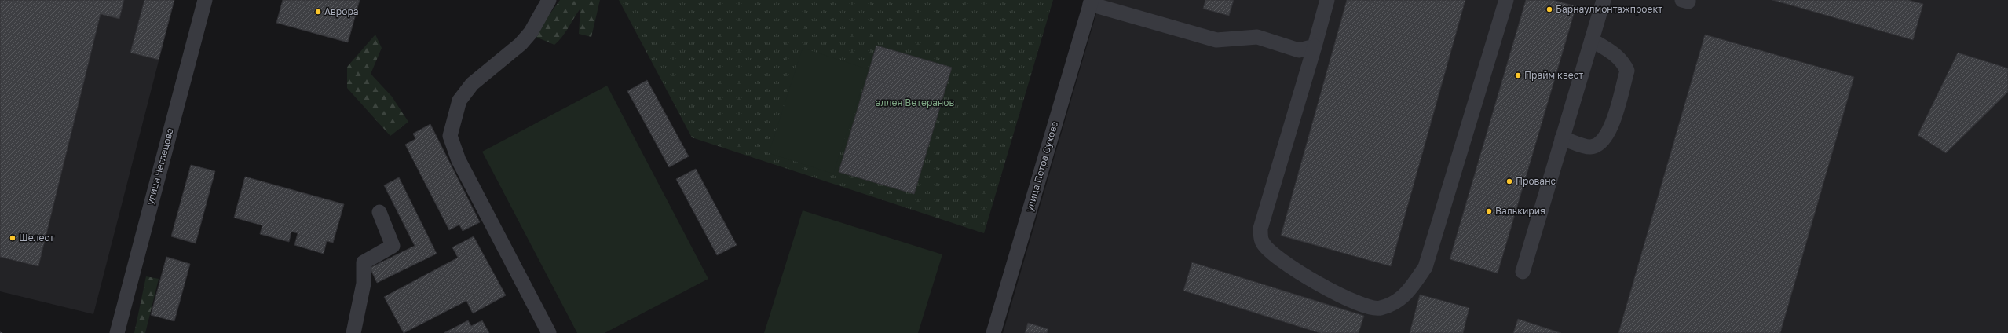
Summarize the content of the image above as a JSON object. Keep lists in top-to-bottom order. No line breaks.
{"streets":{"street":["улица Чеглецова","улица Петра Сухова"]},"parks":["аллея Ветеранов"],"places":["Барнаулмонтажпроект","Аврора","Прайм квест","Прованс","Валькирия","Шелест"]}
